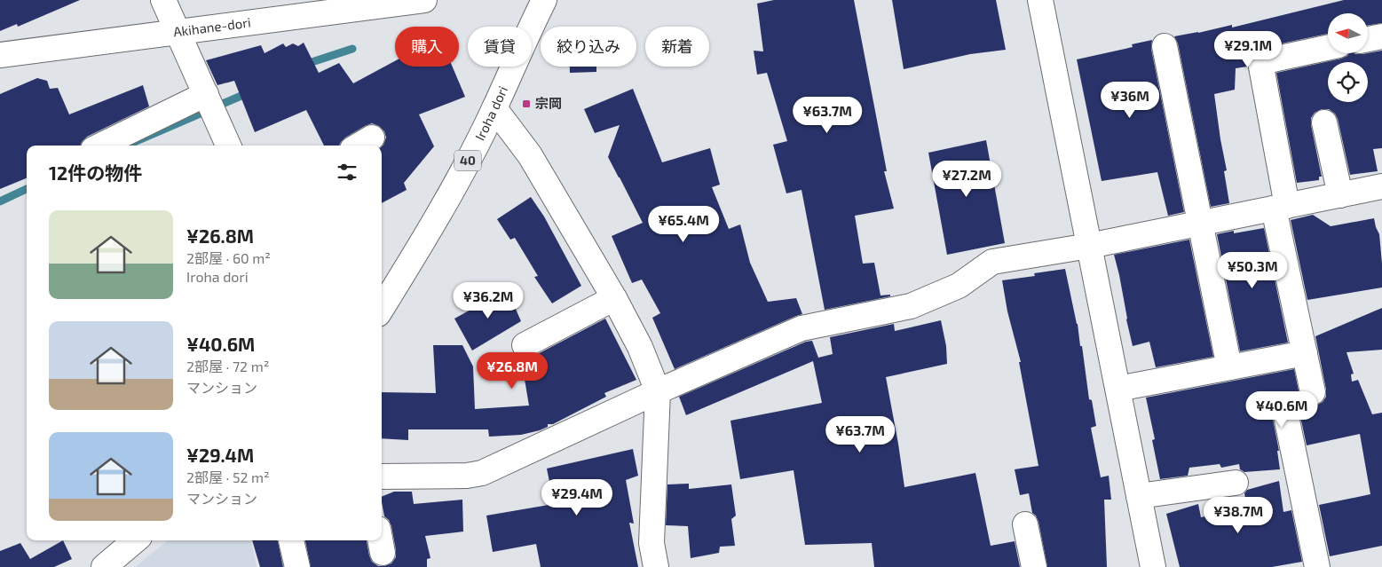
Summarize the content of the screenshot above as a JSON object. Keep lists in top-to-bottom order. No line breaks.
{"streets":{"street":["Akihane-dori","Iroha dori","40"]},"places":{"transit":["宗岡"]},"north":"left","page":{"chip":["購入","賃貸","絞り込み","新着"],"price":["¥29.1M","¥36M","¥63.7M","¥27.2M","¥65.4M","¥50.3M","¥36.2M","¥26.8M","¥40.6M","¥63.7M","¥29.4M","¥38.7M"],"heading":"12件の物件","list":[{"name":"¥26.8M","note":"2部屋 · 60 m² · Iroha dori"},{"name":"¥40.6M","note":"2部屋 · 72 m² · マンション"},{"name":"¥29.4M","note":"2部屋 · 52 m² · マンション"}]}}
